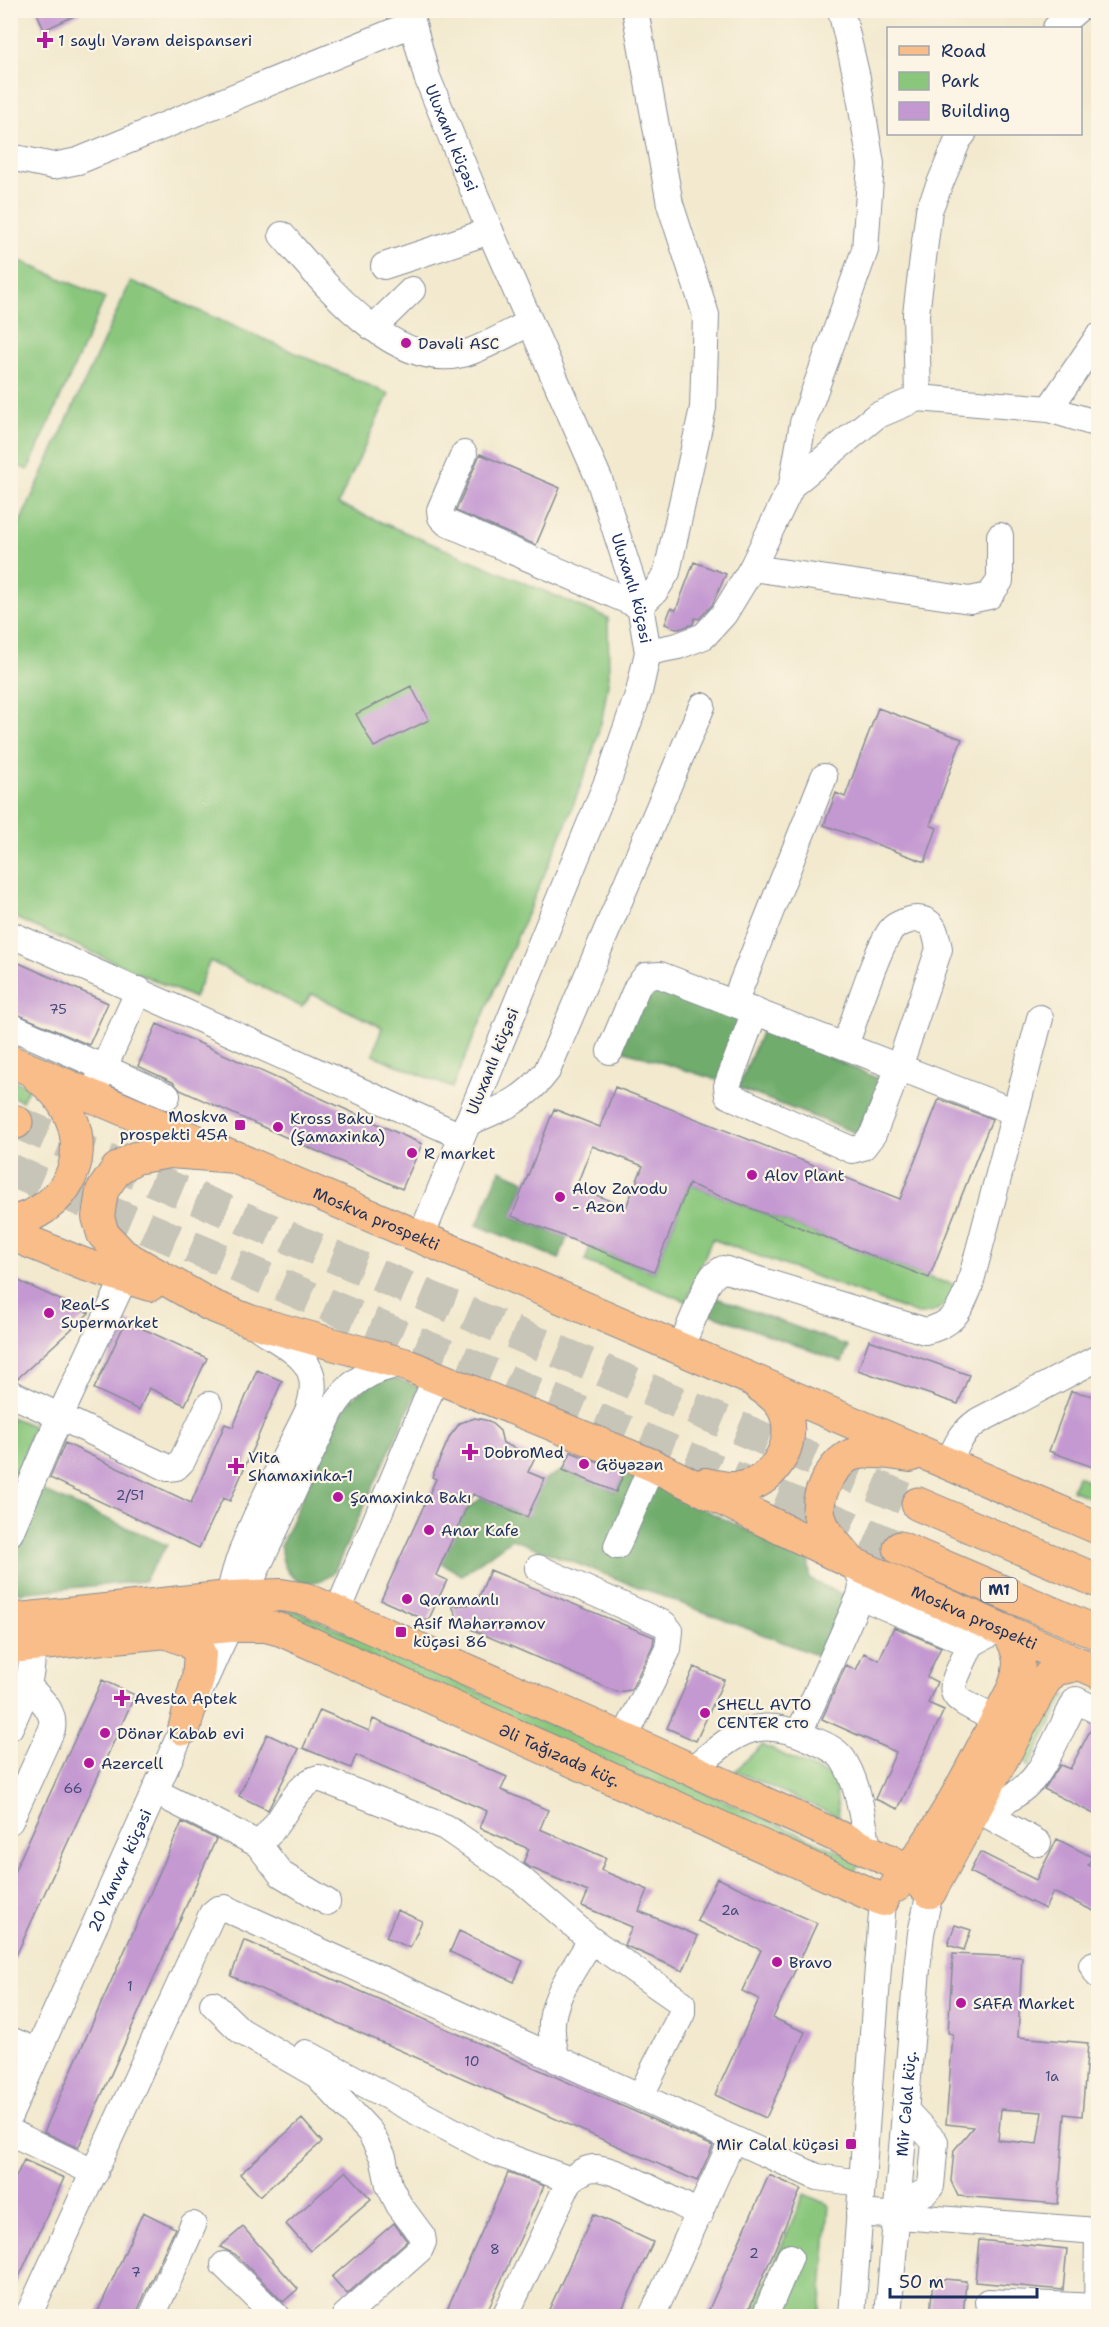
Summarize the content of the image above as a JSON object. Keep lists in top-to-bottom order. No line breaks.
{"streets":{"highway":["Moskva prospekti","M1"],"main road":["Əli Tağızadə küç."],"street":["Uluxanlı küçəsi","20 Yanvar küçəsi","Mir Cəlal küç."]},"crossings":[["Uluxanlı küçəsi","Moskva prospekti"],["Əli Tağızadə küç.","20 Yanvar küçəsi"]],"places":{"health":["1 saylı Vərəm deispanseri","DobroMed","Vita Shamaxinka-1","Avesta Aptek"],"other":["Dəvəli ASC","Kross Baku (Şamaxinka)","R market","Alov Plant","Alov Zavodu - Azon","Real-S Supermarket","Göyəzən","Şamaxinka Bakı","Anar Kafe","Qaramanlı","SHELL AVTO CENTER сто","Dönər Kabab evi","Azercell","Bravo","SAFA Market"],"transit":["Moskva prospekti 45A","Asif Məhərrəmov küçəsi 86","Mir Cəlal küçəsi"]},"house_numbers":["75","2/51","66","2a","1","10","1a","8","2","7"],"legend":["Road","Park","Building"],"scale_bar":"50 m"}
